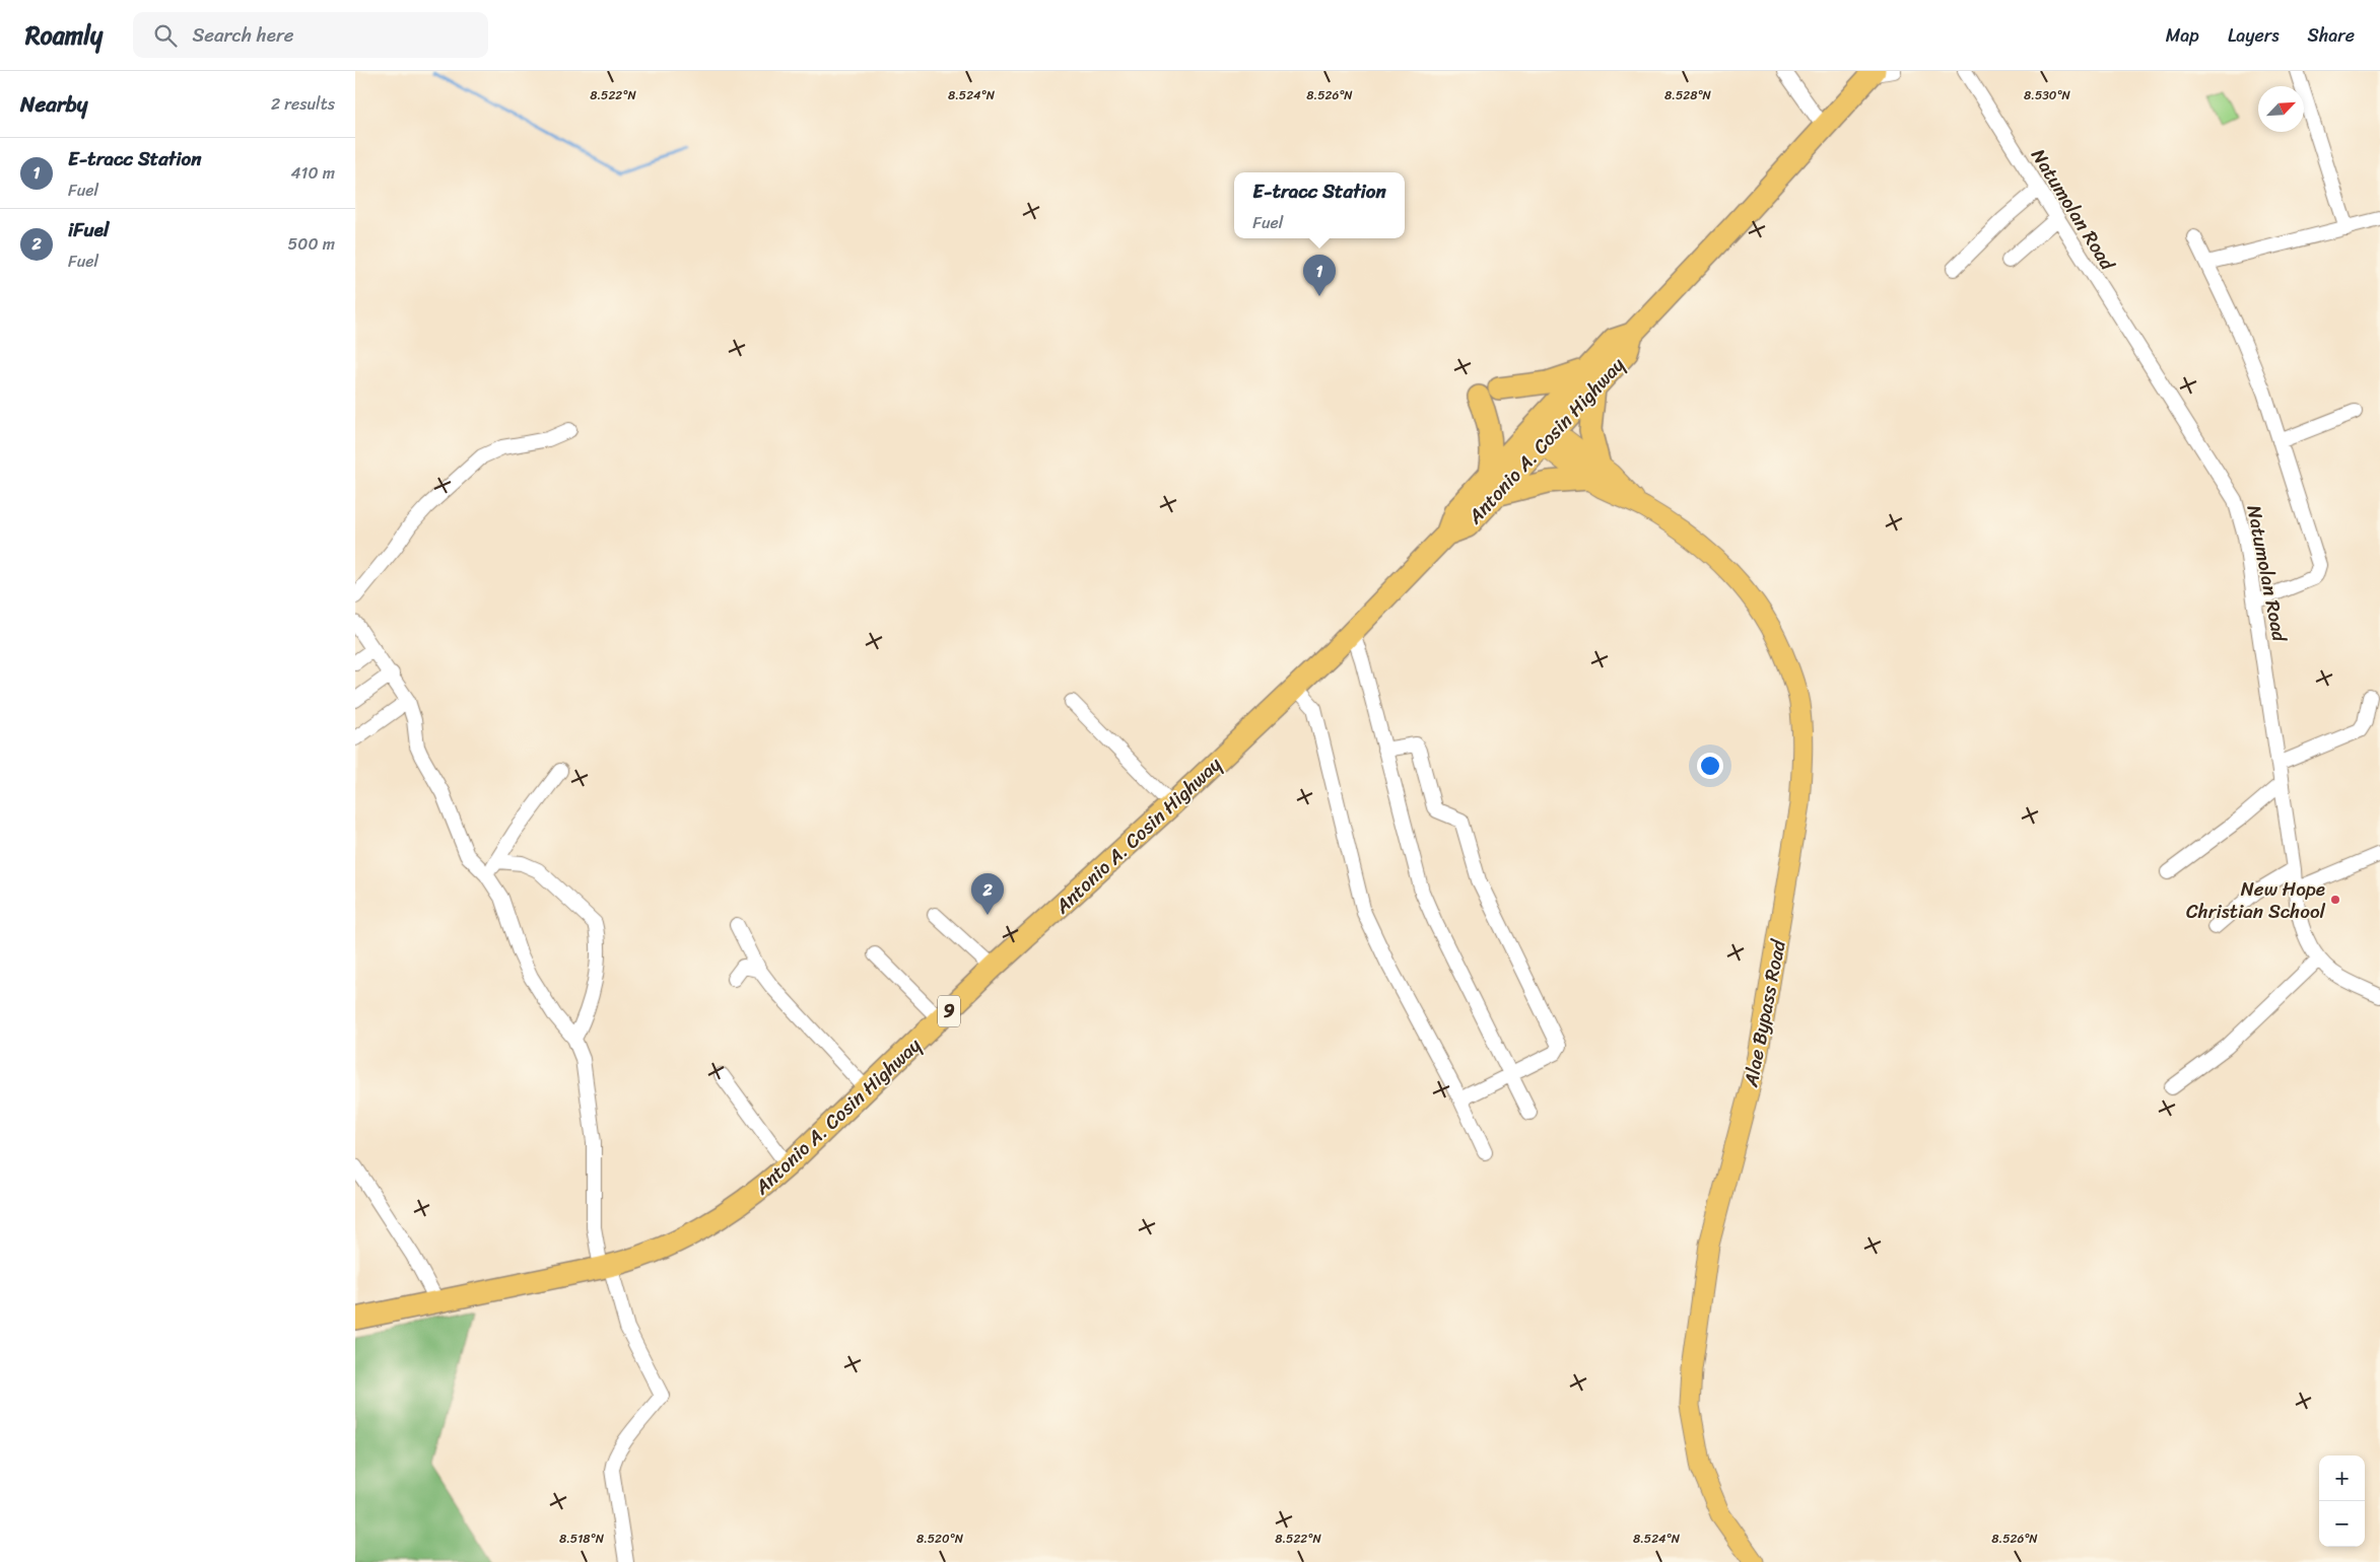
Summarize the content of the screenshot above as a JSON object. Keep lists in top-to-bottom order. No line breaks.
{"streets":{"highway":["Antonio A. Cosin Highway","9"],"main road":["Alae Bypass Road"],"street":["Natumolan Road"]},"crossings":[["Antonio A. Cosin Highway","Alae Bypass Road"]],"places":["New Hope Christian School"],"north":"top right","page":{"header":"Roamly","search":"Search here","nav":["Map","Layers","Share"],"heading":["Nearby","2 results"],"list":[{"mark":"1","name":"E-tracc Station","note":"Fuel","value":"410 m"},{"mark":"2","name":"iFuel","note":"Fuel","value":"500 m"}],"popup":["E-tracc Station","Fuel"],"pins":["1","2"],"map_buttons":["+","−"]},"coordinates":["8.522°N","8.524°N","8.526°N","8.528°N","8.530°N","8.518°N","8.520°N"]}
